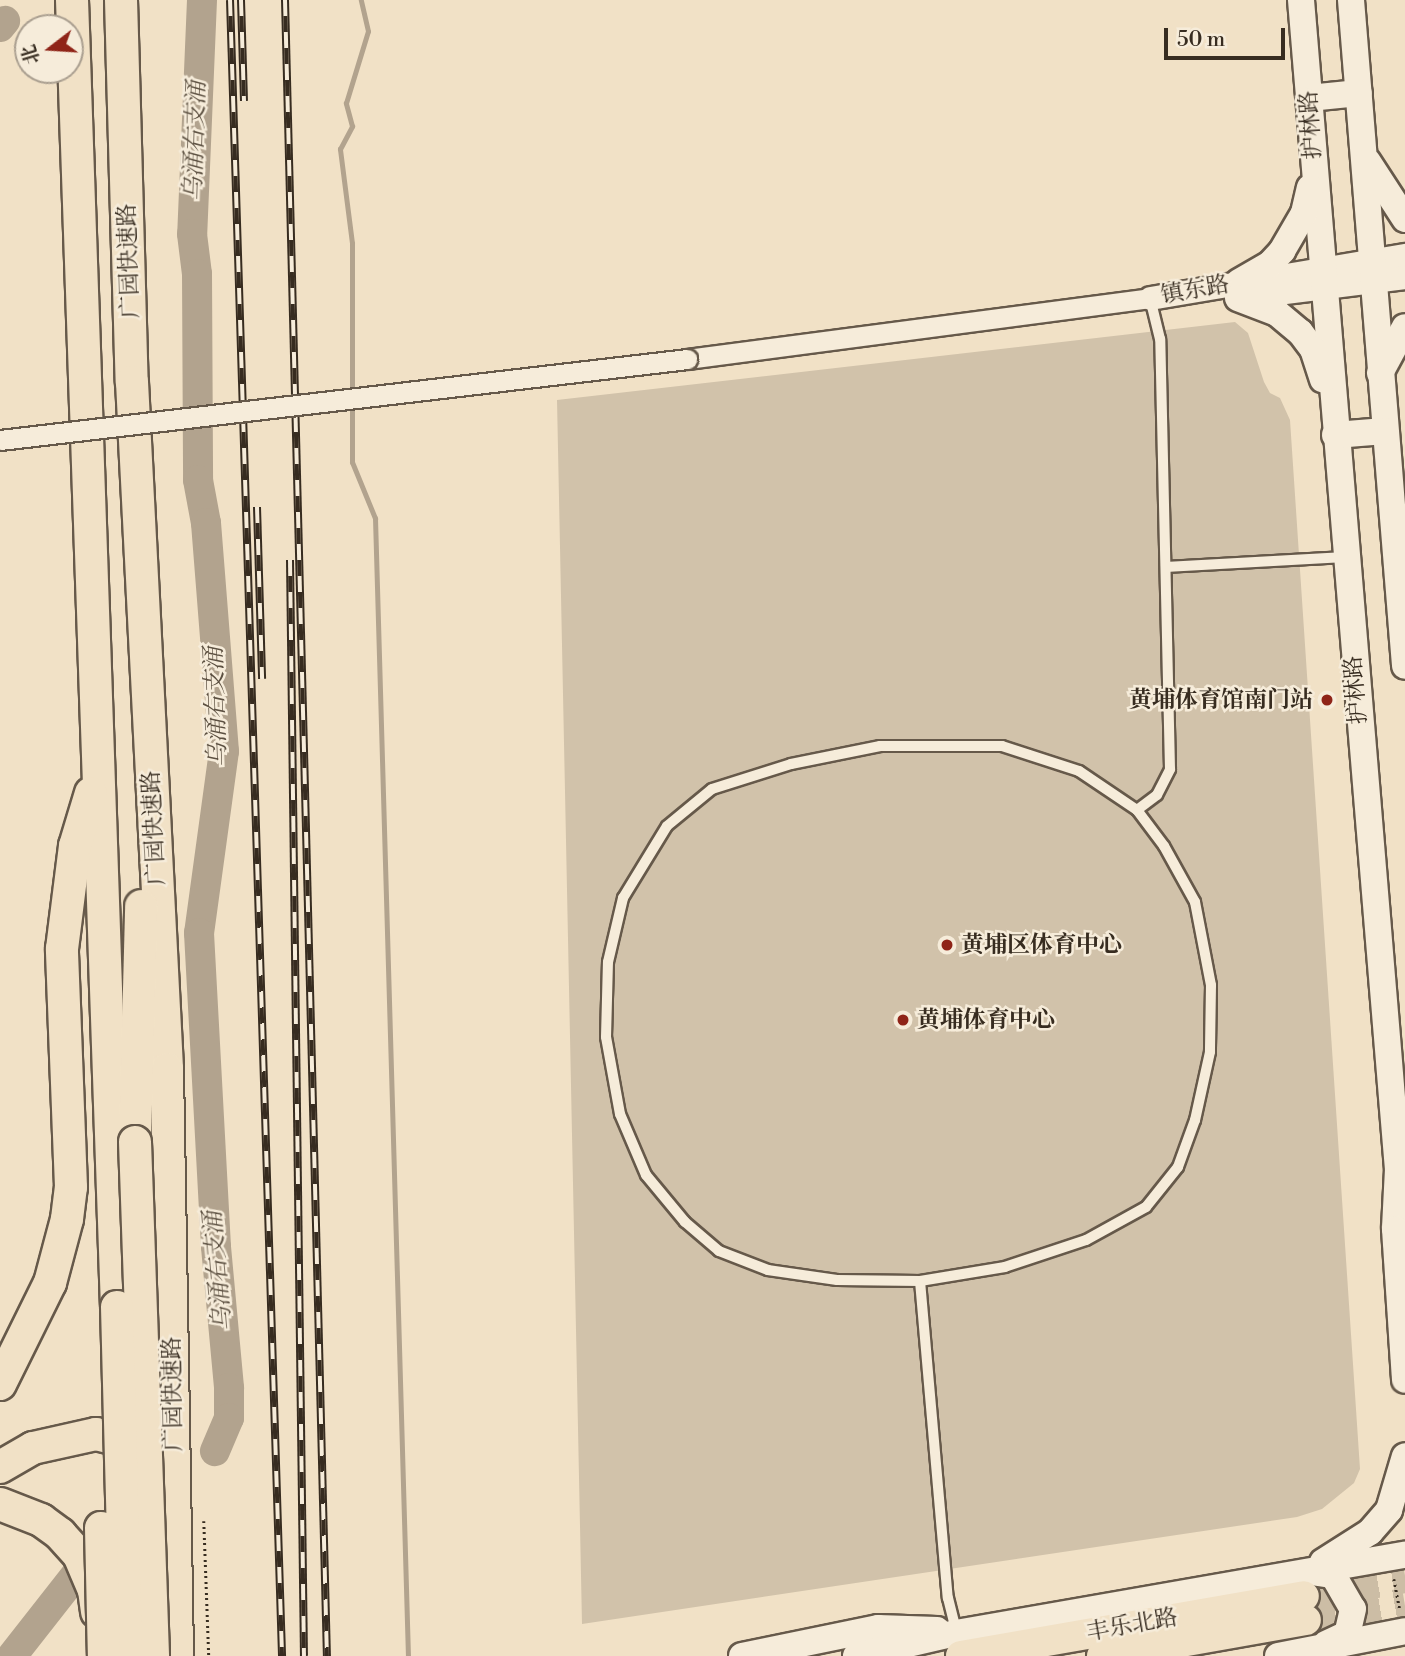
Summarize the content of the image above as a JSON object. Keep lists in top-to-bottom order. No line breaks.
{"streets":{"highway":["广园快速路"],"main road":["护林路","丰乐北路"],"street":["镇东路"]},"crossings":[["护林路","镇东路"]],"water":["乌涌右支涌"],"places":["黄埔体育馆南门站","黄埔区体育中心","黄埔体育中心"],"scale_bar":"50 m","north":"left"}
